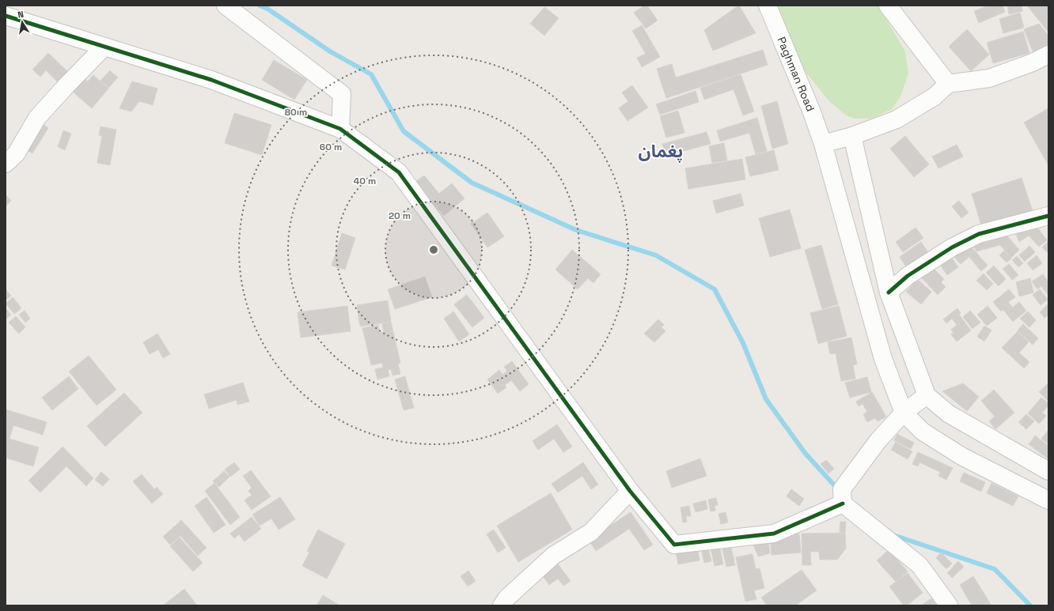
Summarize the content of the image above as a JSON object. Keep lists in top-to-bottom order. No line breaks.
{"streets":{"street":["Paghman Road"]},"districts":["پغمان"],"north":"top","rings":["80 m","60 m","40 m","20 m"]}
